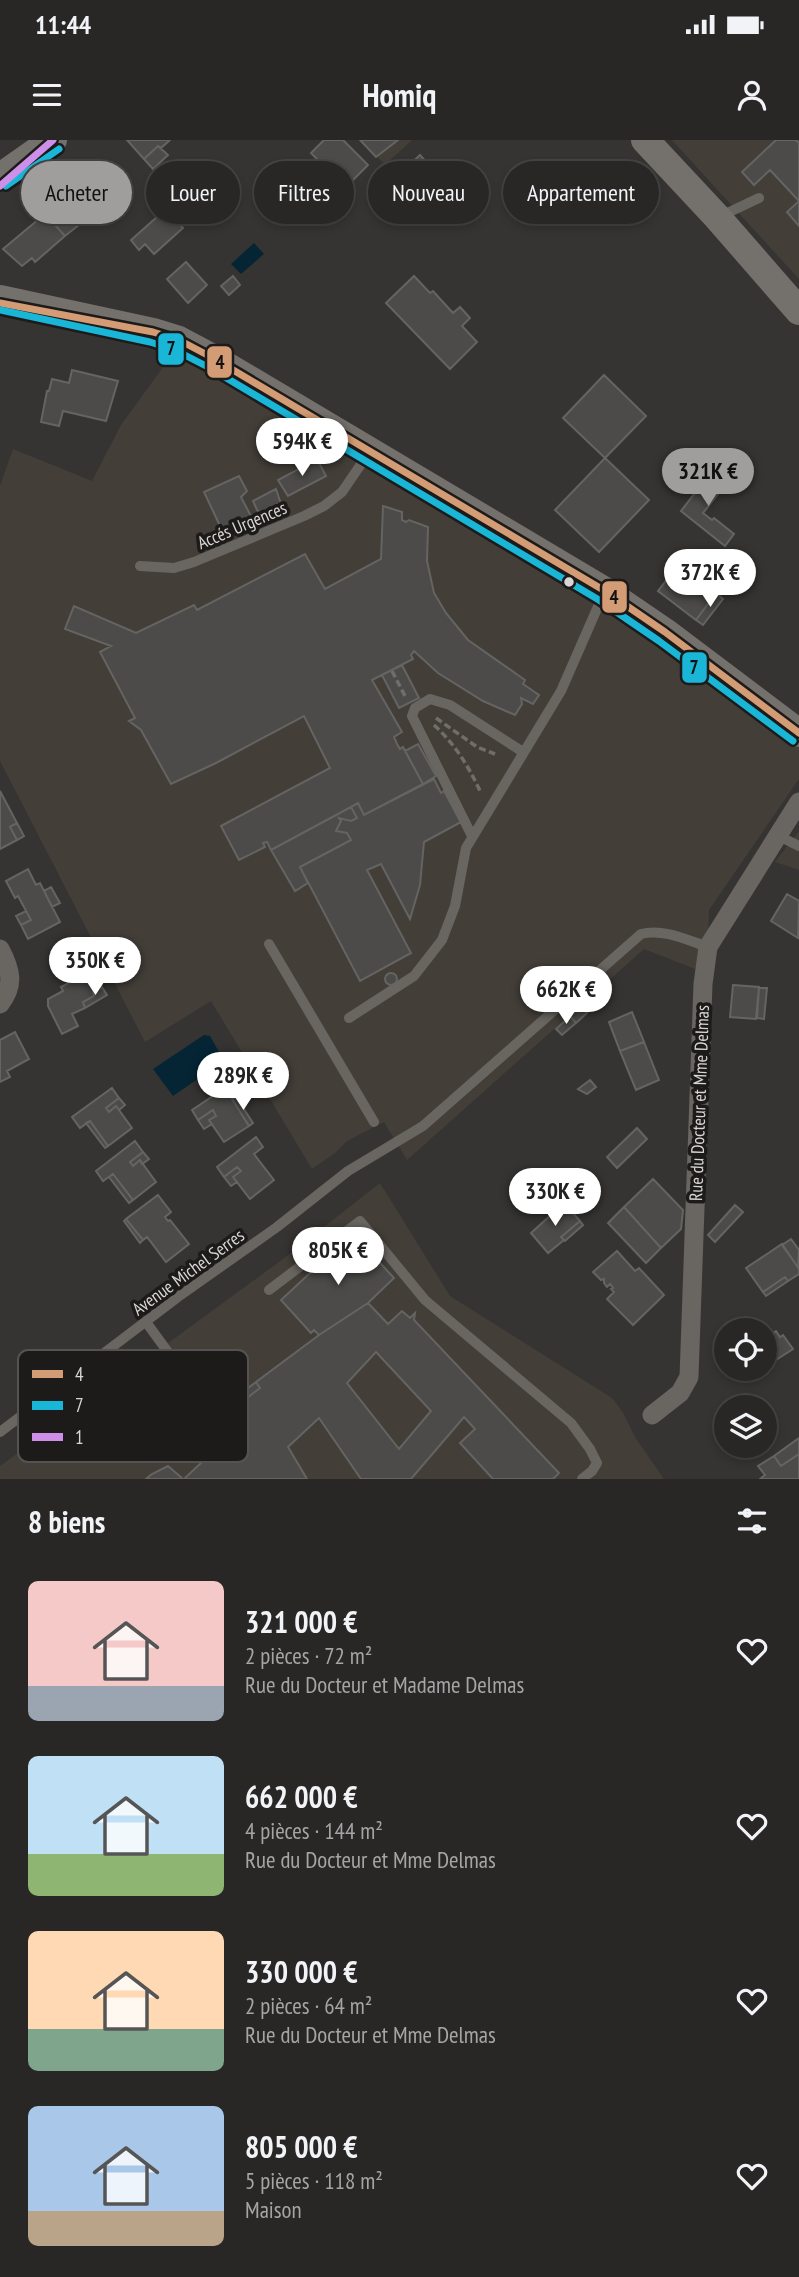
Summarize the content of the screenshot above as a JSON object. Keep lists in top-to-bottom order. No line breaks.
{"streets":{"street":["Rue du Docteur et Mme Delmas"],"lane":["Accés Urgences","Avenue Michel Serres"]},"crossings":[["Rue du Docteur et Mme Delmas","Avenue Michel Serres"]],"lines":["transit line 1","transit line 7","transit line 4"],"legend":["4","7","1"],"page":{"status":"11:44","header":"Homiq","chip":["Acheter","Louer","Filtres","Nouveau","Appartement"],"price":["594K €","321K €","372K €","350K €","662K €","289K €","330K €","805K €"],"heading":"8 biens","list":[{"name":"321 000 €","note":"2 pièces · 72 m² · Rue du Docteur et Madame Delmas"},{"name":"662 000 €","note":"4 pièces · 144 m² · Rue du Docteur et Mme Delmas"},{"name":"330 000 €","note":"2 pièces · 64 m² · Rue du Docteur et Mme Delmas"},{"name":"805 000 €","note":"5 pièces · 118 m² · Maison"}]}}
